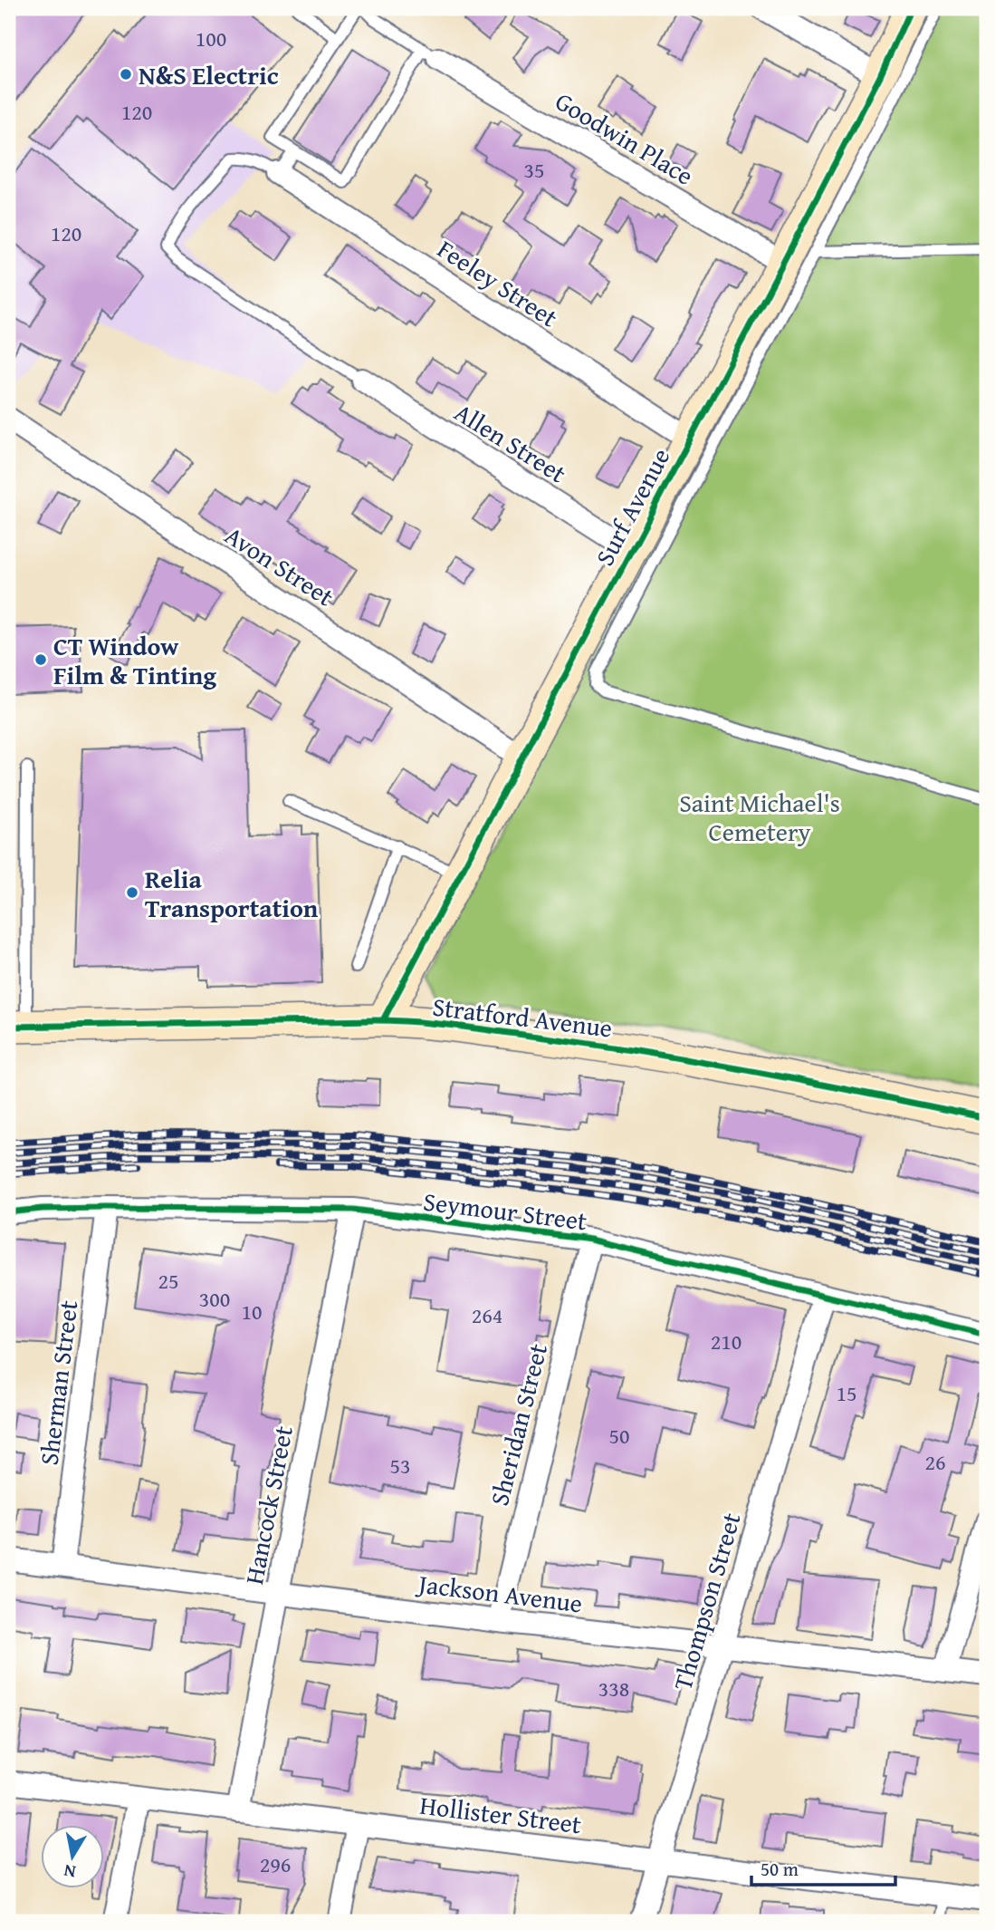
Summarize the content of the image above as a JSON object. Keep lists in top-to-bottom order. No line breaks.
{"streets":{"street":["Goodwin Place","Feeley Street","Allen Street","Surf Avenue","Avon Street","Stratford Avenue","Seymour Street","Sherman Street","Sheridan Street","Hancock Street","Jackson Avenue","Thompson Street","Hollister Street"]},"crossings":[["Goodwin Place","Surf Avenue"],["Feeley Street","Surf Avenue"],["Allen Street","Surf Avenue"],["Surf Avenue","Avon Street"],["Surf Avenue","Stratford Avenue"],["Seymour Street","Sherman Street"],["Seymour Street","Sheridan Street"],["Seymour Street","Hancock Street"],["Seymour Street","Thompson Street"],["Sherman Street","Jackson Avenue"],["Sheridan Street","Jackson Avenue"],["Hancock Street","Jackson Avenue"],["Hancock Street","Hollister Street"],["Jackson Avenue","Thompson Street"],["Thompson Street","Hollister Street"]],"parks":["Saint Michael's Cemetery"],"places":["N&S Electric","CT Window Film & Tinting","Relia Transportation"],"house_numbers":["100","120","35","120","25","300","10","264","210","15","50","26","53","338","296"],"scale_bar":"50 m","north":"bottom"}
